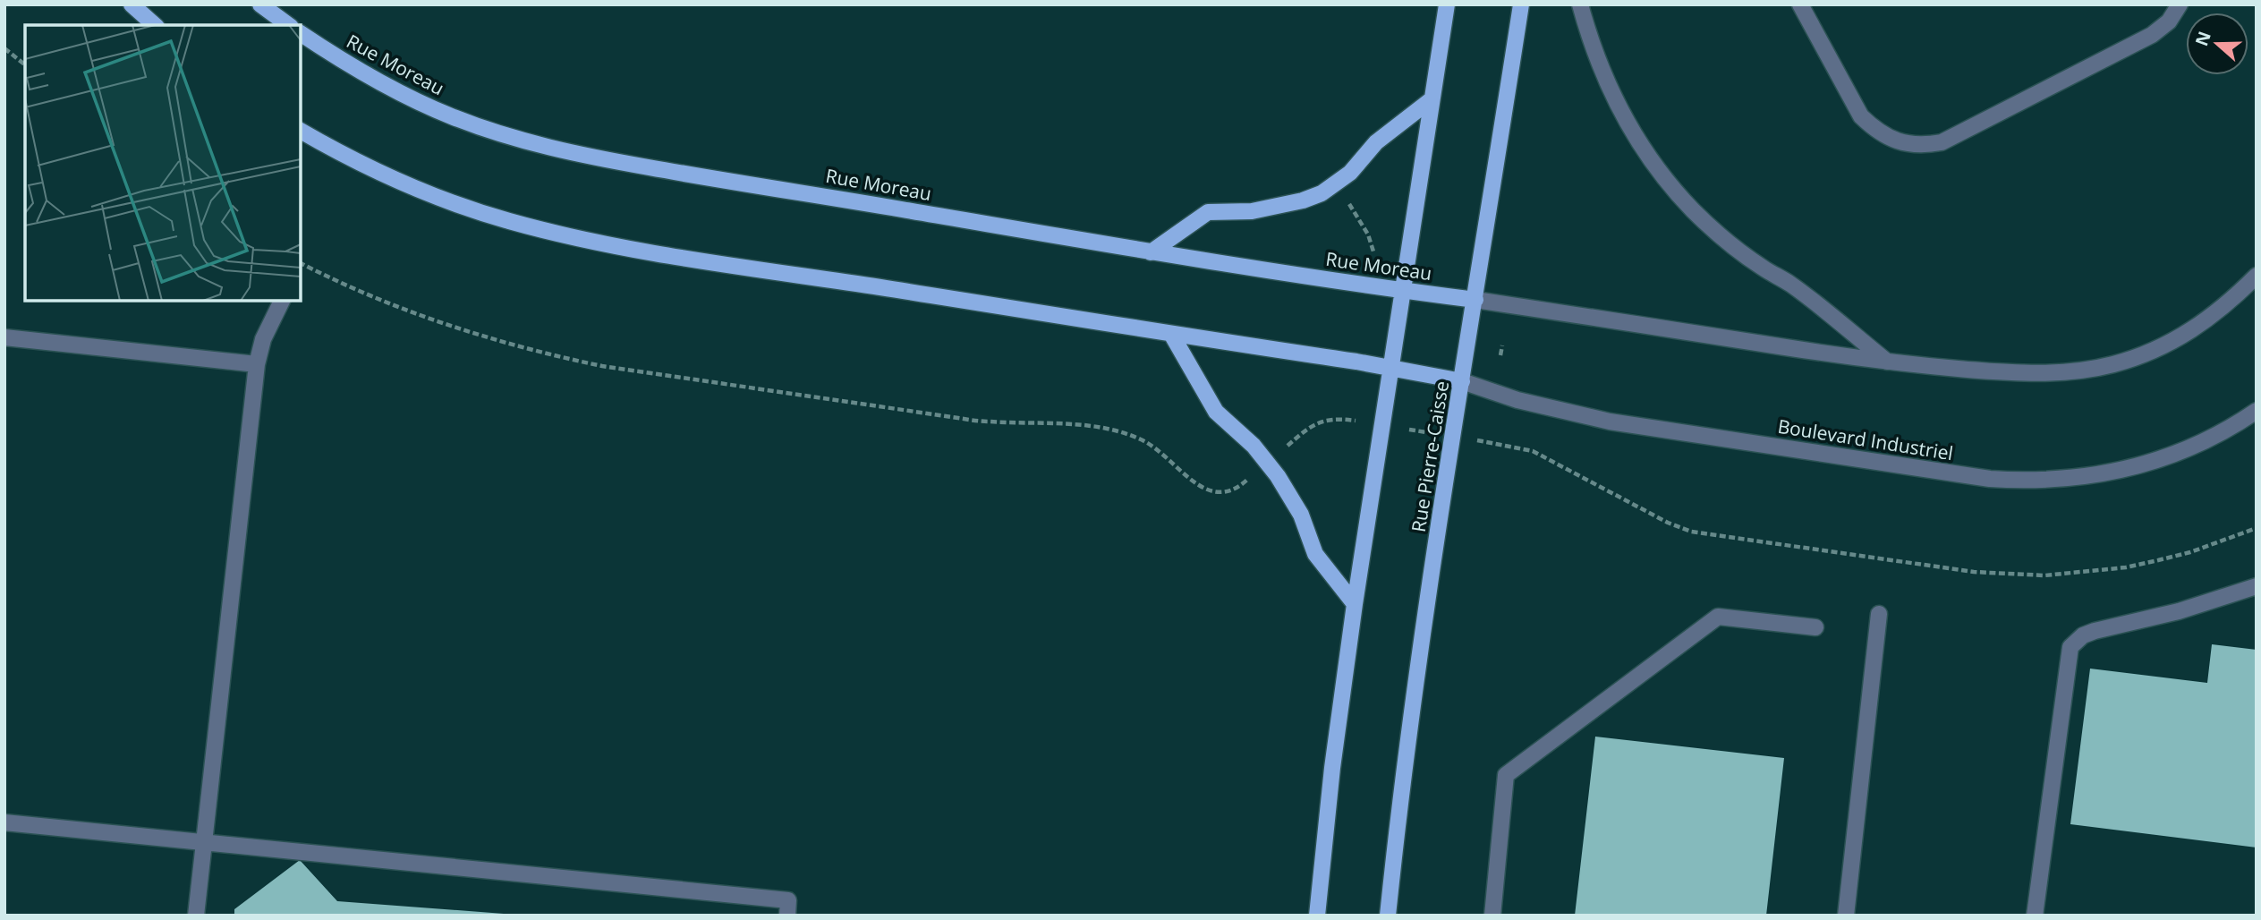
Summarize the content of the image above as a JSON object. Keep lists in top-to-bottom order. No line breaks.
{"streets":{"main road":["Rue Moreau","Rue Pierre-Caisse"],"street":["Boulevard Industriel"]},"crossings":[["Rue Moreau","Rue Pierre-Caisse"],["Boulevard Industriel","Rue Pierre-Caisse"]],"north":"left"}
